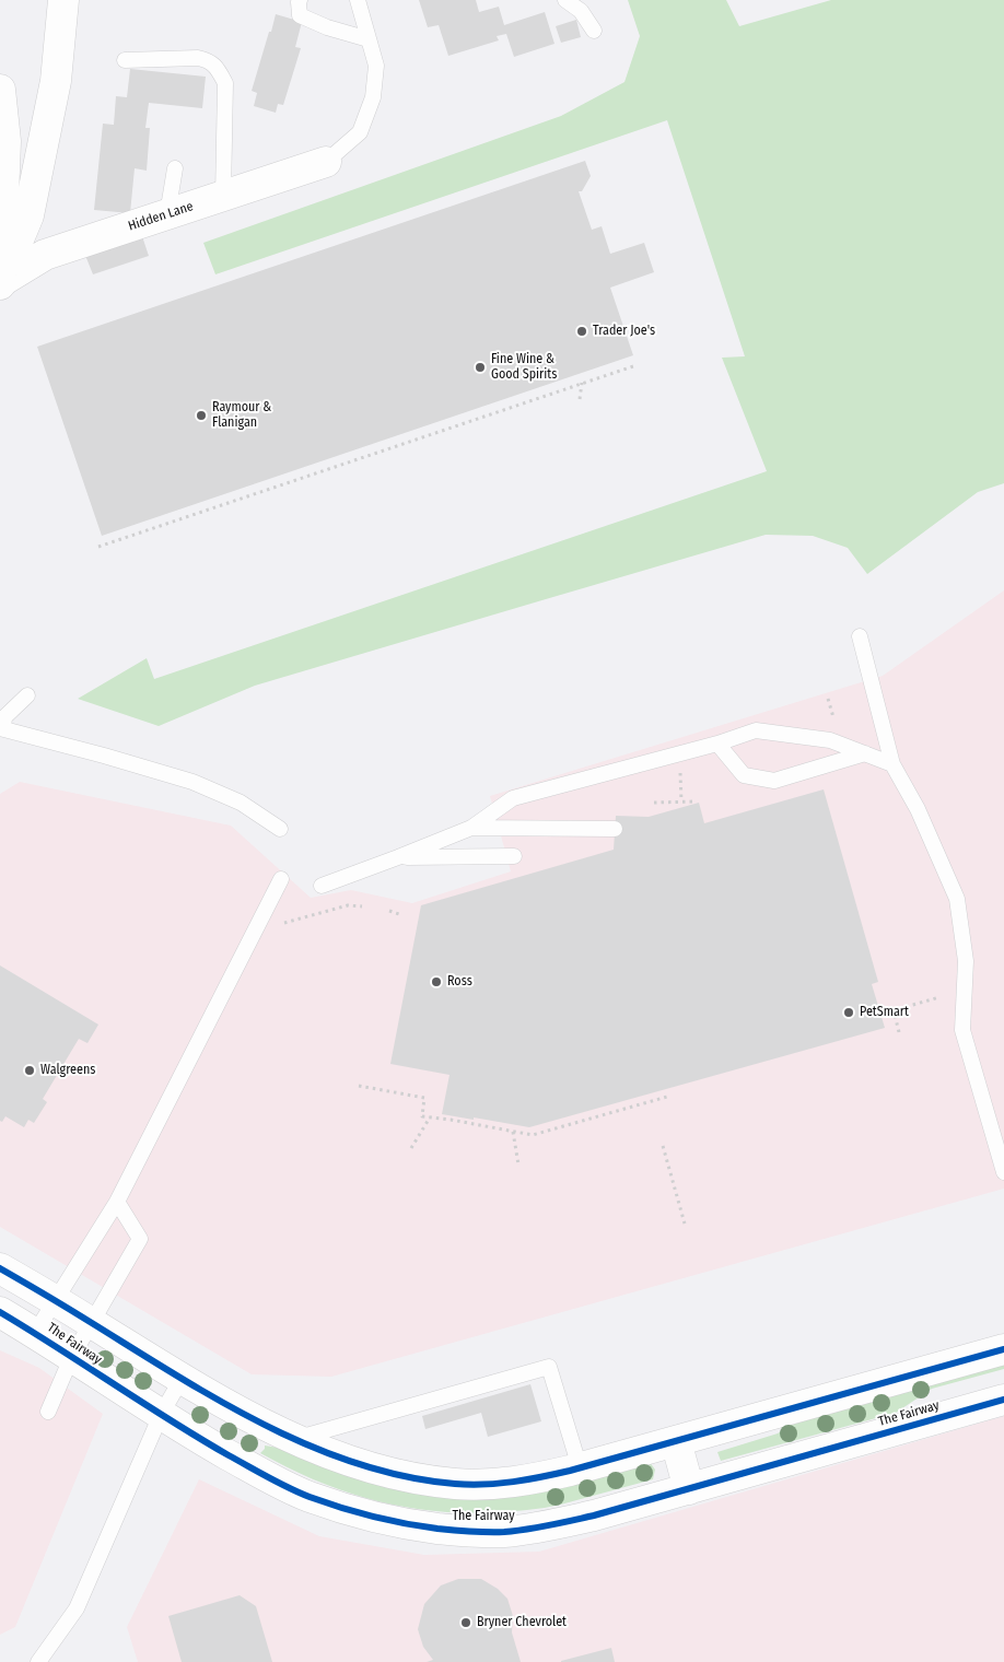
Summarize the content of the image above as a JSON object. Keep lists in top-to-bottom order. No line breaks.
{"streets":{"main road":["Hidden Lane","The Fairway"]},"places":["Trader Joe's","Fine Wine & Good Spirits","Raymour & Flanigan","Ross","PetSmart","Walgreens","Bryner Chevrolet"]}
